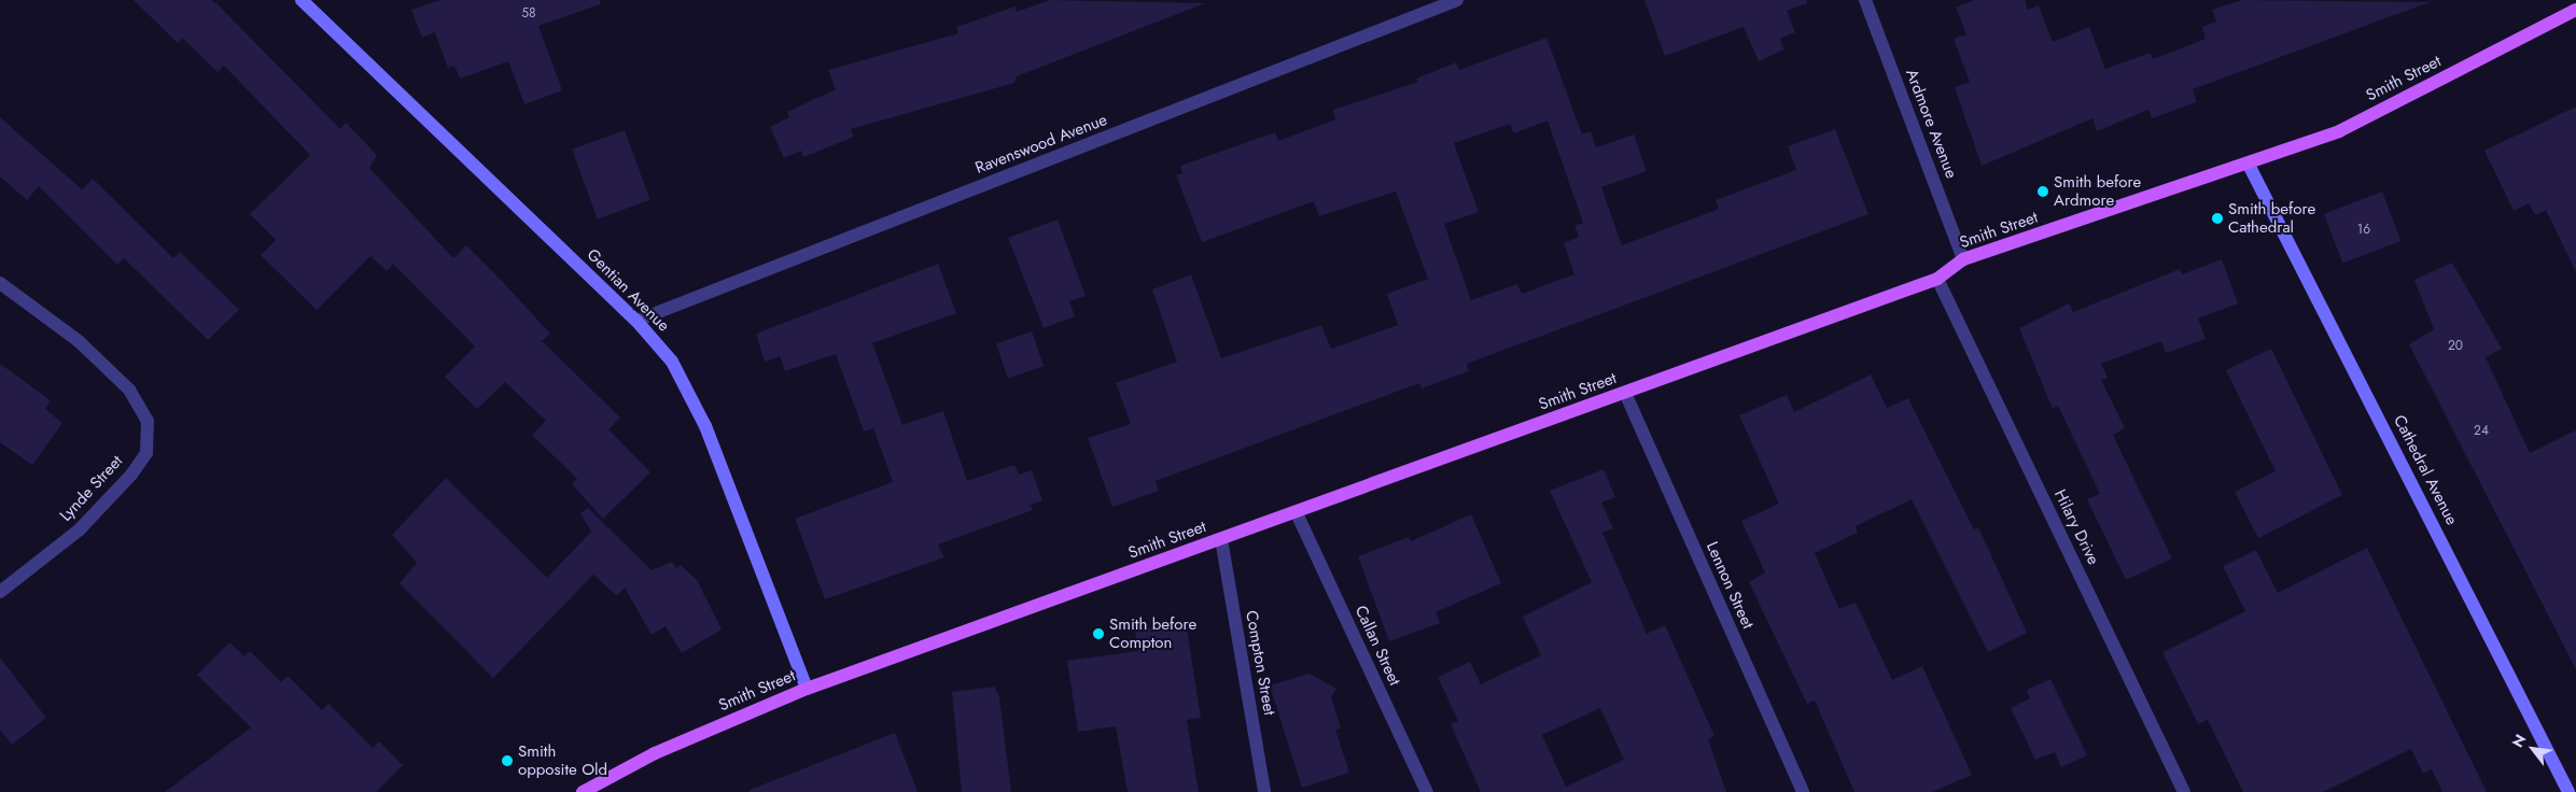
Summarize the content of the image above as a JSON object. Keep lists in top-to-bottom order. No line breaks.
{"streets":{"main road":["Smith Street"],"street":["Ardmore Avenue","Ravenswood Avenue","Gentian Avenue","Cathedral Avenue","Lynde Street","Hilary Drive","Lennon Street","Callan Street","Compton Street"]},"crossings":[["Smith Street","Ardmore Avenue"],["Smith Street","Gentian Avenue"],["Smith Street","Cathedral Avenue"],["Smith Street","Hilary Drive"],["Smith Street","Lennon Street"],["Smith Street","Callan Street"],["Smith Street","Compton Street"],["Ravenswood Avenue","Gentian Avenue"]],"places":["Smith before Ardmore","Smith before Cathedral","Smith before Compton","Smith opposite Old"],"house_numbers":["58","16","20","24"],"north":"top left"}
